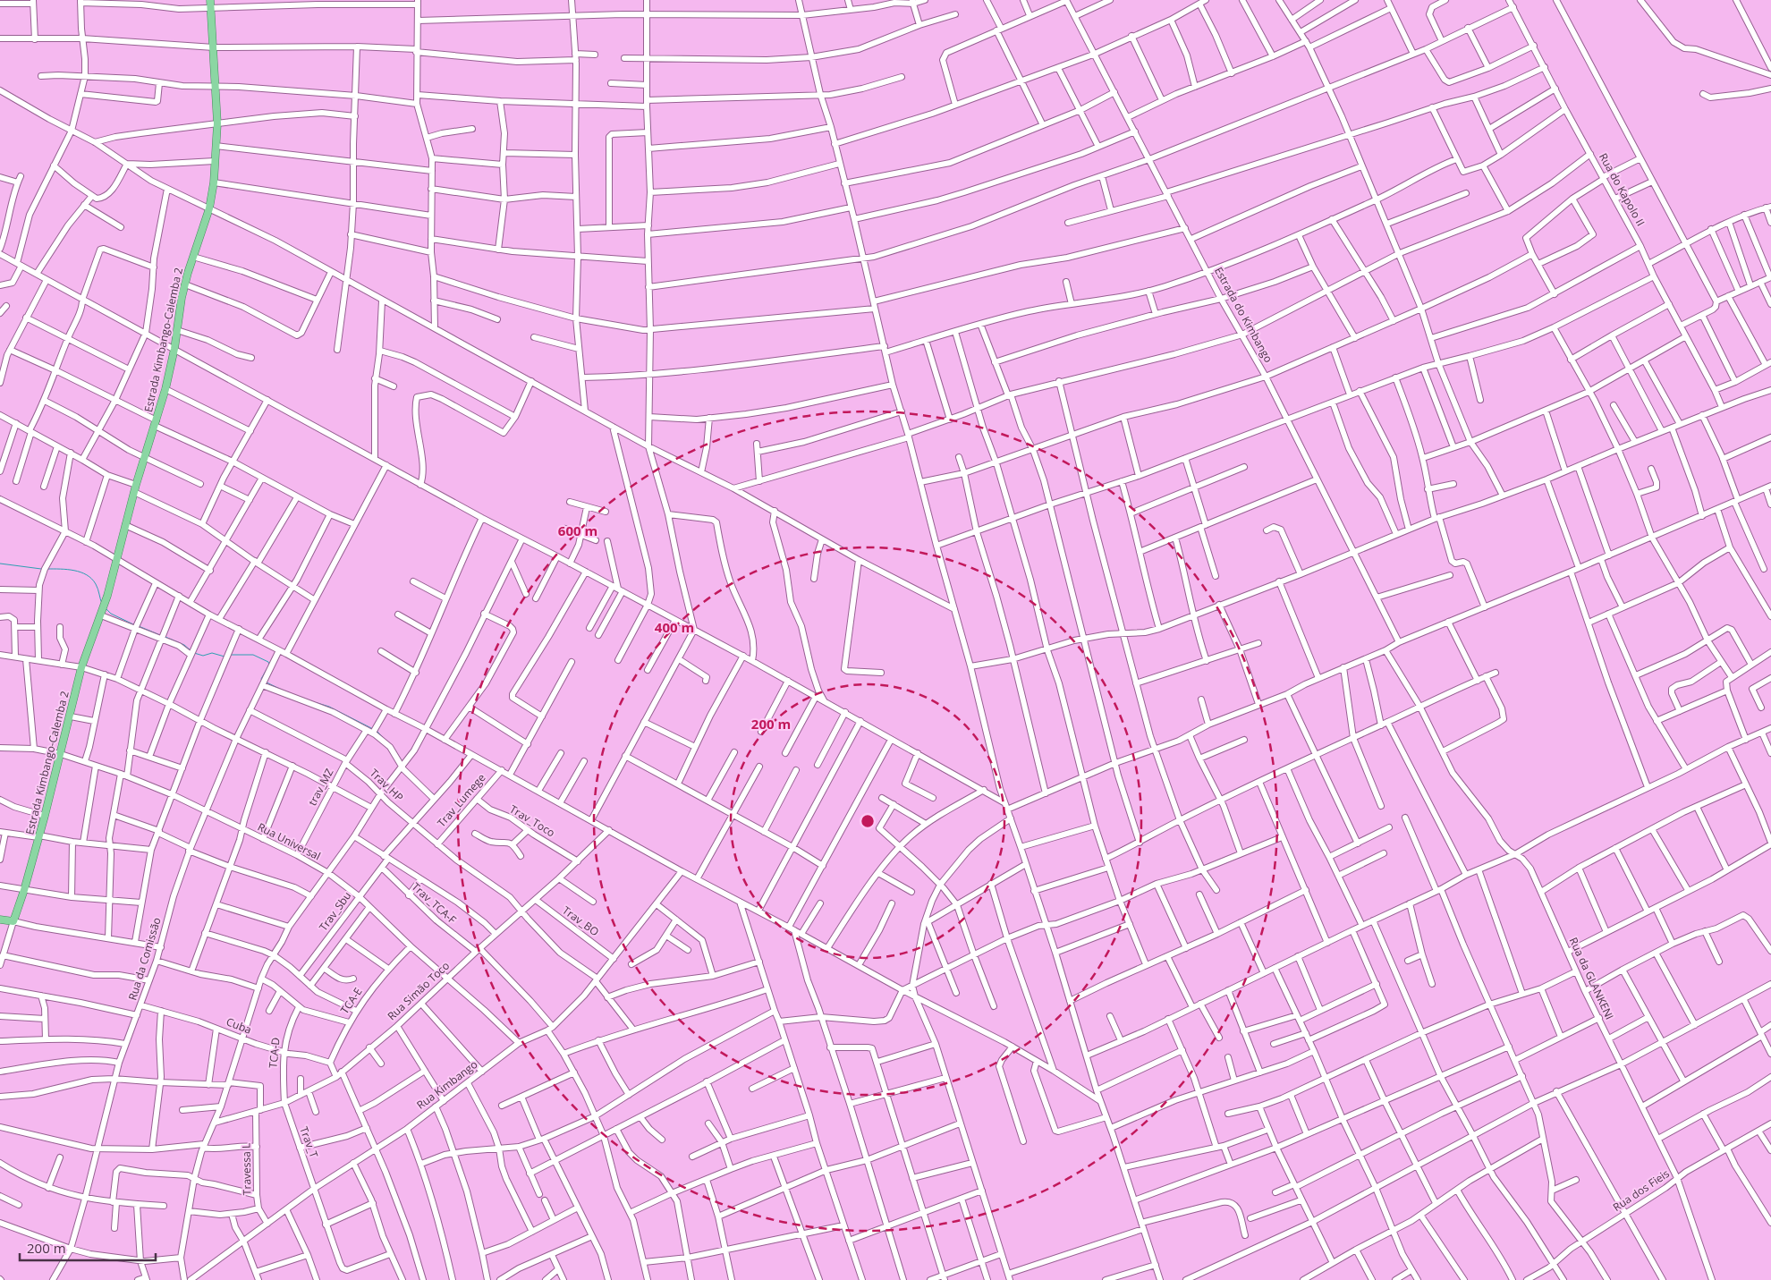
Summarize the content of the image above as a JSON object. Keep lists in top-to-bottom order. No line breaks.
{"streets":{"main road":["Estrada Kimbango-Calemba 2"],"street":["Rua do Kapolo II","Estrada do Kimbango","Trav_HP","trav_MZ","Trav_Lumege","Trav_Toco","Rua Universal","Trav_TCA-F","Trav_Sbu","Trav_BO","Rua da Comissão","Rua da GLANKENI","Rua Simão Toco","TCA-E","Cuba","TCA-D","Rua Kimbango","Trav_T","Travessa L","Rua dos Fieis"]},"crossings":[["Estrada Kimbango-Calemba 2","Rua Universal"],["Trav_HP","trav_MZ"],["Trav_HP","Trav_Lumege"],["Trav_HP","Trav_Sbu"],["Trav_HP","Rua da Comissão"],["Trav_HP","Rua Simão Toco"],["Trav_HP","Rua Kimbango"],["trav_MZ","Rua Universal"],["Trav_Lumege","Trav_Toco"],["Trav_Toco","Rua Simão Toco"],["Rua Universal","Trav_Sbu"],["Rua Universal","Rua da Comissão"],["Rua Universal","Rua Simão Toco"],["Rua Universal","TCA-E"],["Rua Universal","Rua Kimbango"],["Trav_TCA-F","Trav_Sbu"],["Trav_TCA-F","Rua Simão Toco"],["Trav_TCA-F","Rua Kimbango"],["Trav_BO","Rua Simão Toco"],["Trav_BO","Rua Kimbango"],["Rua da Comissão","Cuba"],["Rua da GLANKENI","Rua dos Fieis"],["Rua Simão Toco","TCA-D"],["Rua Simão Toco","Trav_T"],["Rua Simão Toco","Travessa L"],["TCA-E","Cuba"],["Cuba","TCA-D"],["TCA-D","Trav_T"],["Rua Kimbango","Trav_T"],["Rua Kimbango","Travessa L"]],"scale_bar":"200 m","rings":["600 m","400 m","200 m"]}
